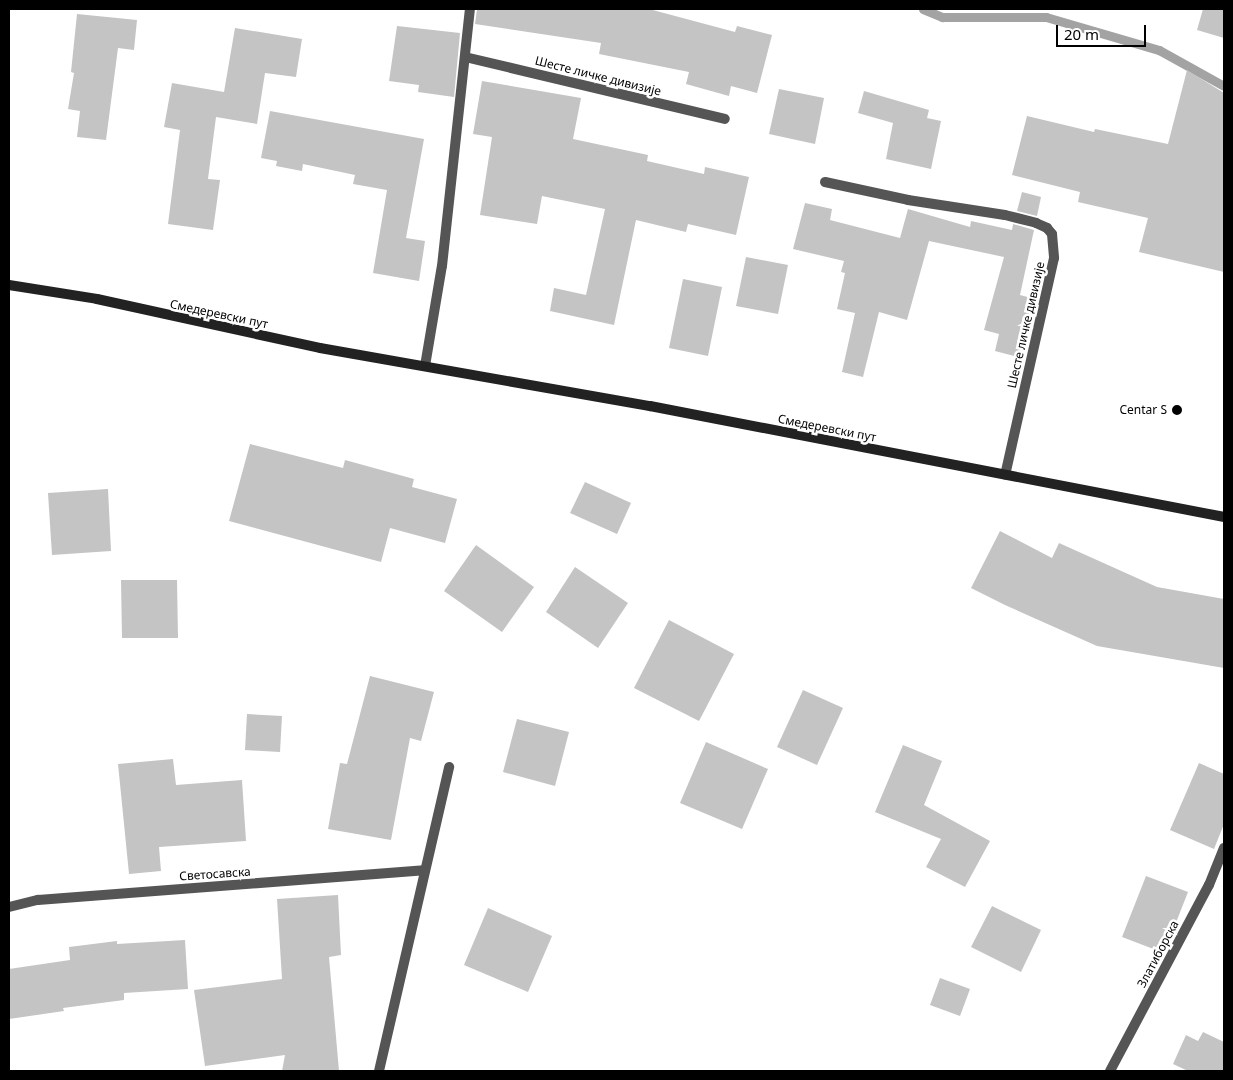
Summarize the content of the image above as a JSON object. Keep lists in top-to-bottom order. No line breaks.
{"streets":{"main road":["Смедеревски пут"],"street":["Шесте личке дивизије","Светосавска","Златиборска"]},"crossings":[["Шесте личке дивизије","Смедеревски пут"]],"places":["Centar S"],"scale_bar":"20 m"}
